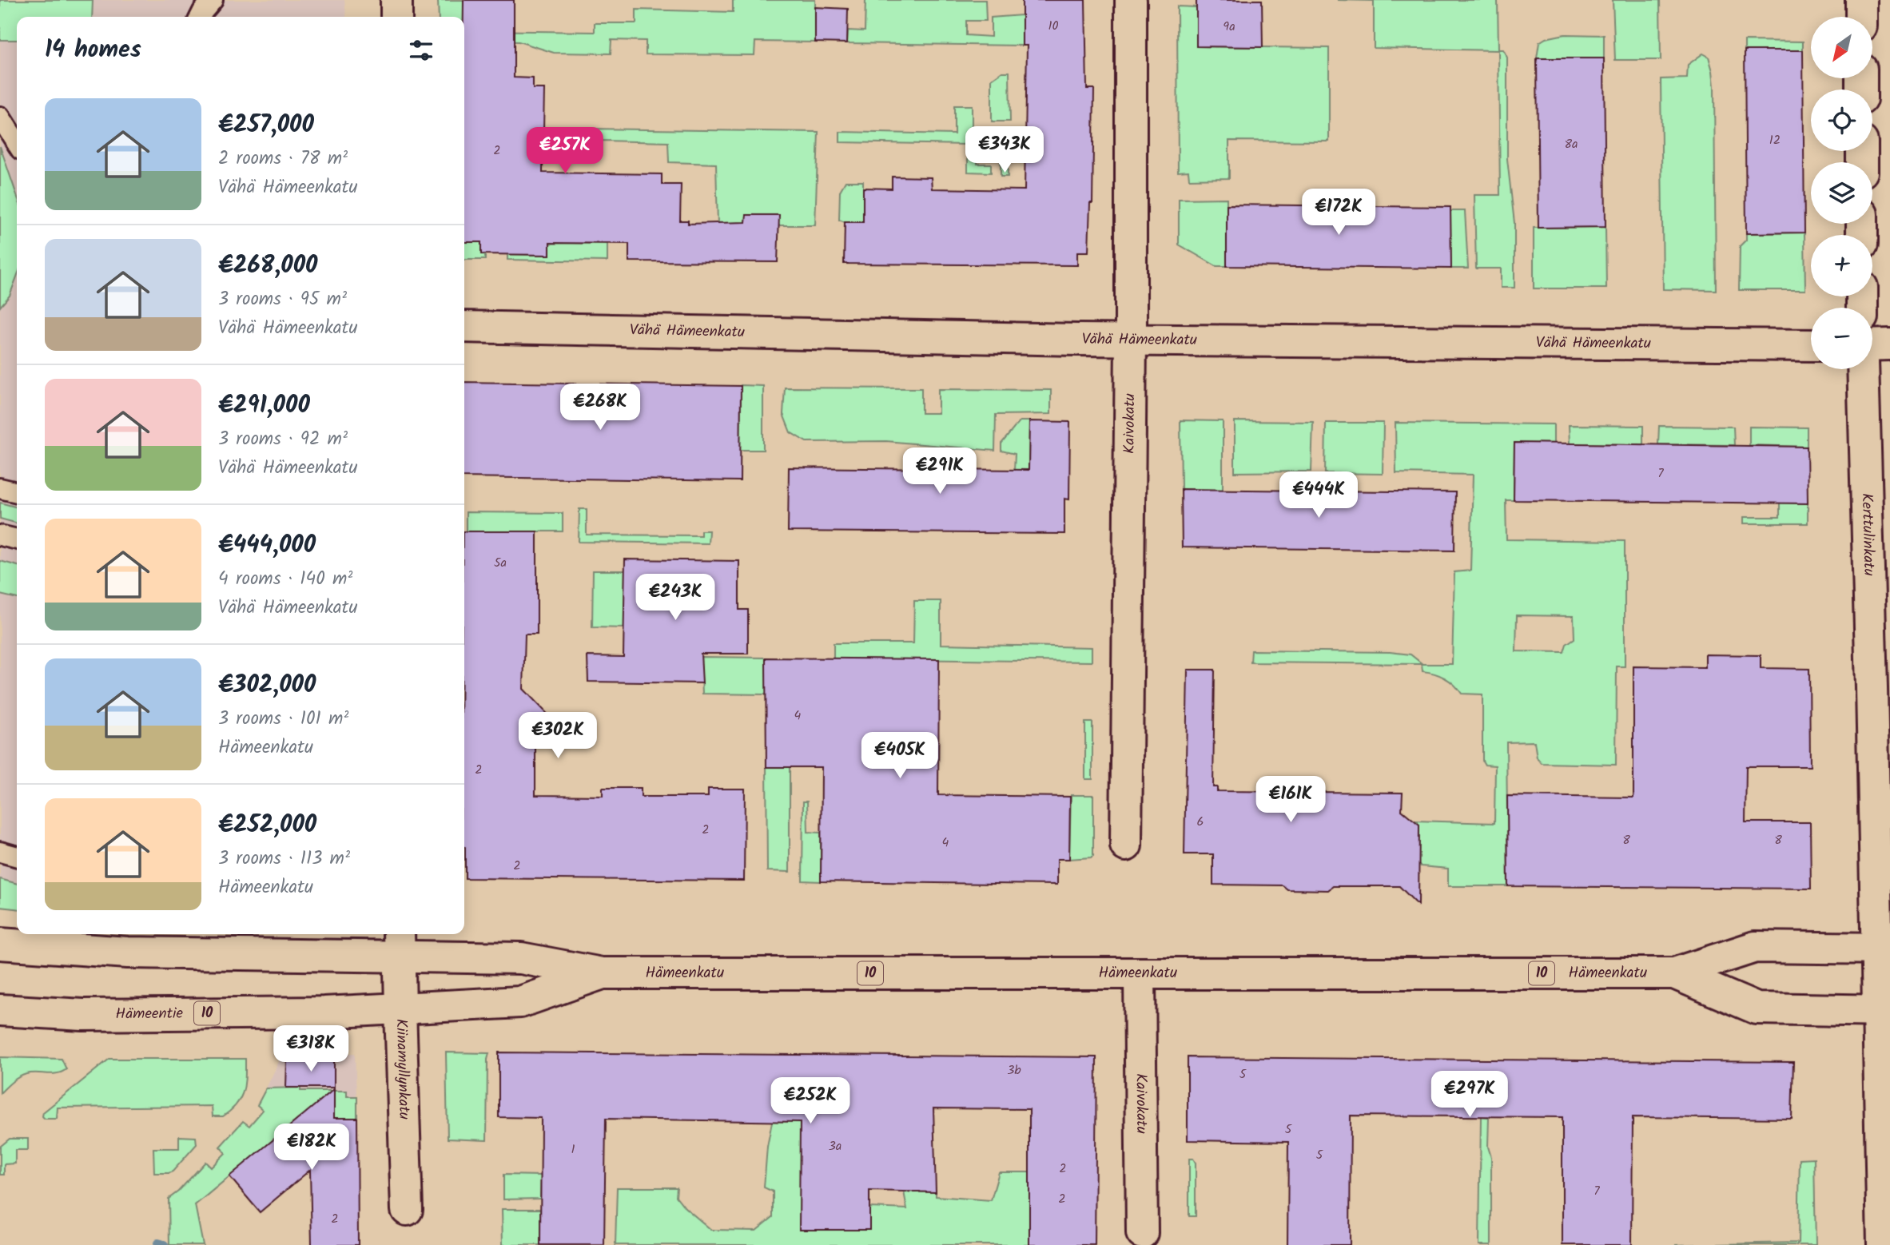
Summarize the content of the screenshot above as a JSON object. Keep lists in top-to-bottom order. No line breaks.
{"streets":{"main road":["Vähä Hämeenkatu","Kaivokatu","Kerttulinkatu","Hämeenkatu","10","Hämeentie","Kiinamyllynkatu"]},"crossings":[["Vähä Hämeenkatu","Kaivokatu"],["Kaivokatu","Hämeenkatu"],["Kerttulinkatu","Hämeenkatu"],["Hämeenkatu","10"],["Hämeenkatu","Hämeentie"],["Hämeenkatu","Kiinamyllynkatu"],["10","Kiinamyllynkatu"],["Hämeentie","Kiinamyllynkatu"]],"house_numbers":["10","9a","12","8a","2","7","5a","4","2","6","2","8","8","4","2","3b","5","5","3a","1","5","2","7","2","2"],"north":"bottom left","page":{"map_buttons":["+","−"],"heading":"14 homes","list":[{"name":"€257,000","note":"2 rooms · 78 m² · Vähä Hämeenkatu"},{"name":"€268,000","note":"3 rooms · 95 m² · Vähä Hämeenkatu"},{"name":"€291,000","note":"3 rooms · 92 m² · Vähä Hämeenkatu"},{"name":"€444,000","note":"4 rooms · 140 m² · Vähä Hämeenkatu"},{"name":"€302,000","note":"3 rooms · 101 m² · Hämeenkatu"},{"name":"€252,000","note":"3 rooms · 113 m² · Hämeenkatu"}],"price":["€343K","€257K","€172K","€268K","€291K","€444K","€243K","€302K","€405K","€161K","€318K","€297K","€252K","€182K"]}}
